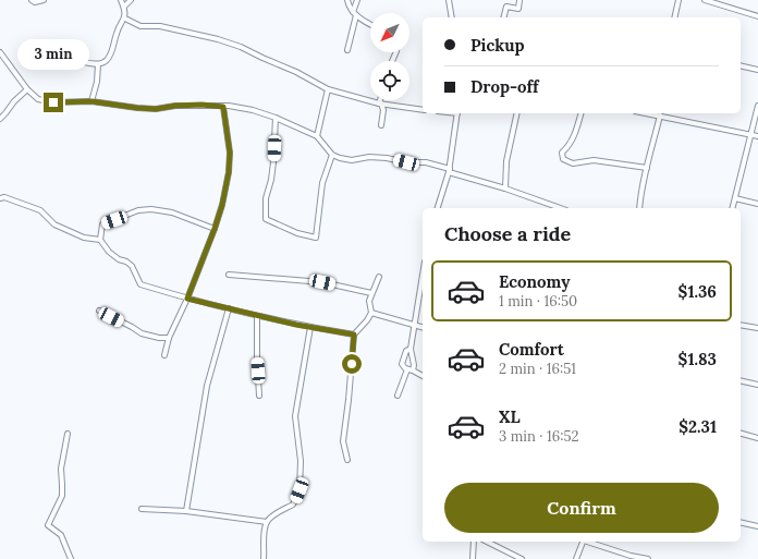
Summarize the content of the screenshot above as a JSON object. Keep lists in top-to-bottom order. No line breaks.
{"north":"bottom left","page":{"banner":["Pickup","Drop-off"],"bubble":"3 min","heading":"Choose a ride","list":[{"name":"Economy","note":"1 min · 16:50","value":"$1.36"},{"name":"Comfort","note":"2 min · 16:51","value":"$1.83"},{"name":"XL","note":"3 min · 16:52","value":"$2.31"}],"buttons":"Confirm"}}
